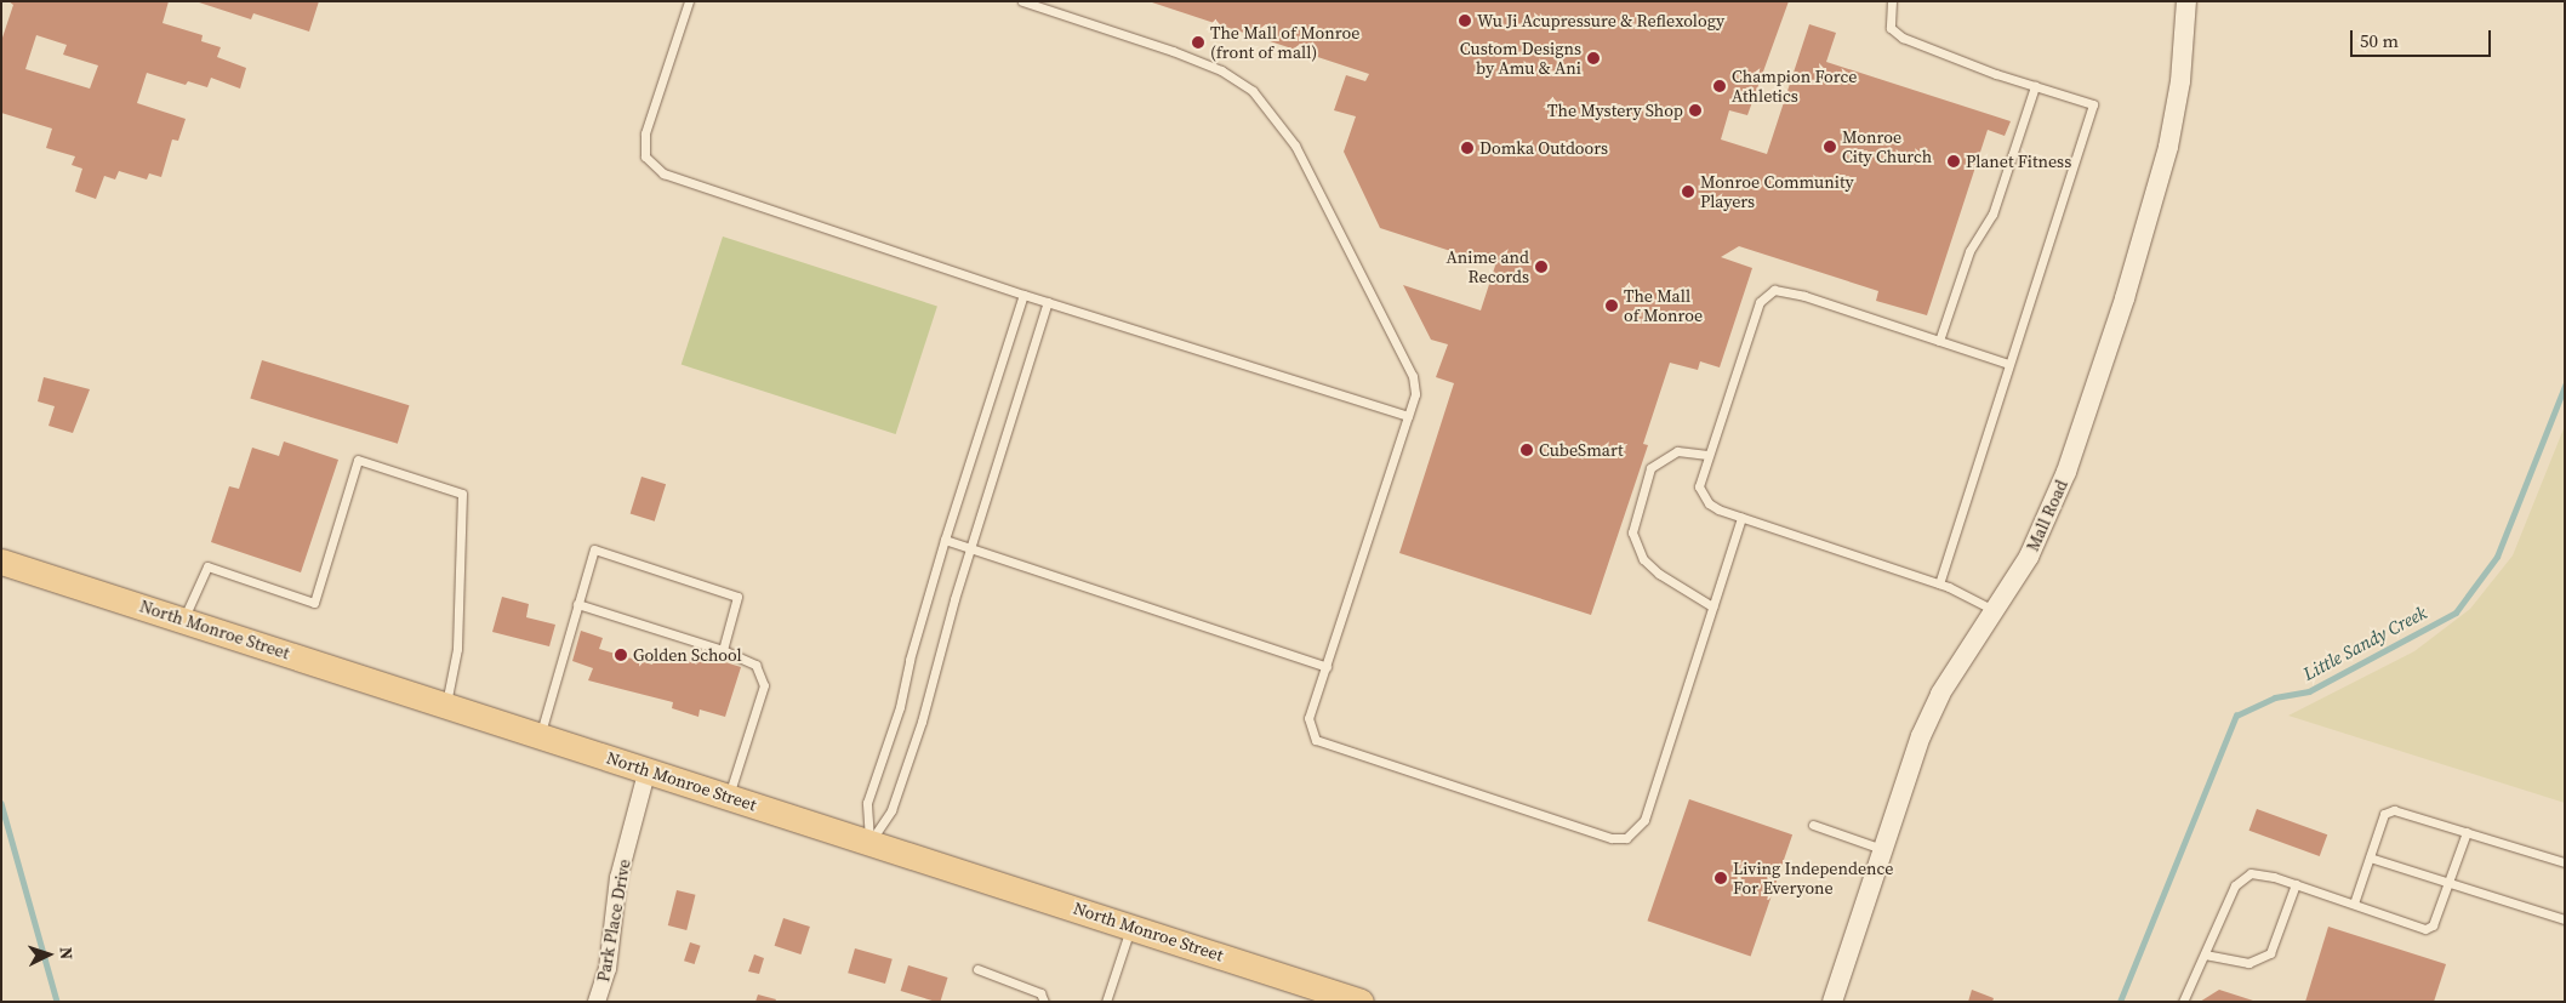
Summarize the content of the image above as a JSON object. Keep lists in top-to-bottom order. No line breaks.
{"streets":{"main road":["North Monroe Street"],"street":["Mall Road","Park Place Drive"]},"crossings":[["North Monroe Street","Park Place Drive"]],"water":["Little Sandy Creek"],"places":["Wu Ji Acupressure & Reflexology","The Mall of Monroe (front of mall)","Custom Designs by Amu & Ani","Champion Force Athletics","The Mystery Shop","Monroe City Church","Domka Outdoors","Planet Fitness","Monroe Community Players","Anime and Records","The Mall of Monroe","CubeSmart","Golden School","Living Independence For Everyone"],"scale_bar":"50 m","north":"right"}
